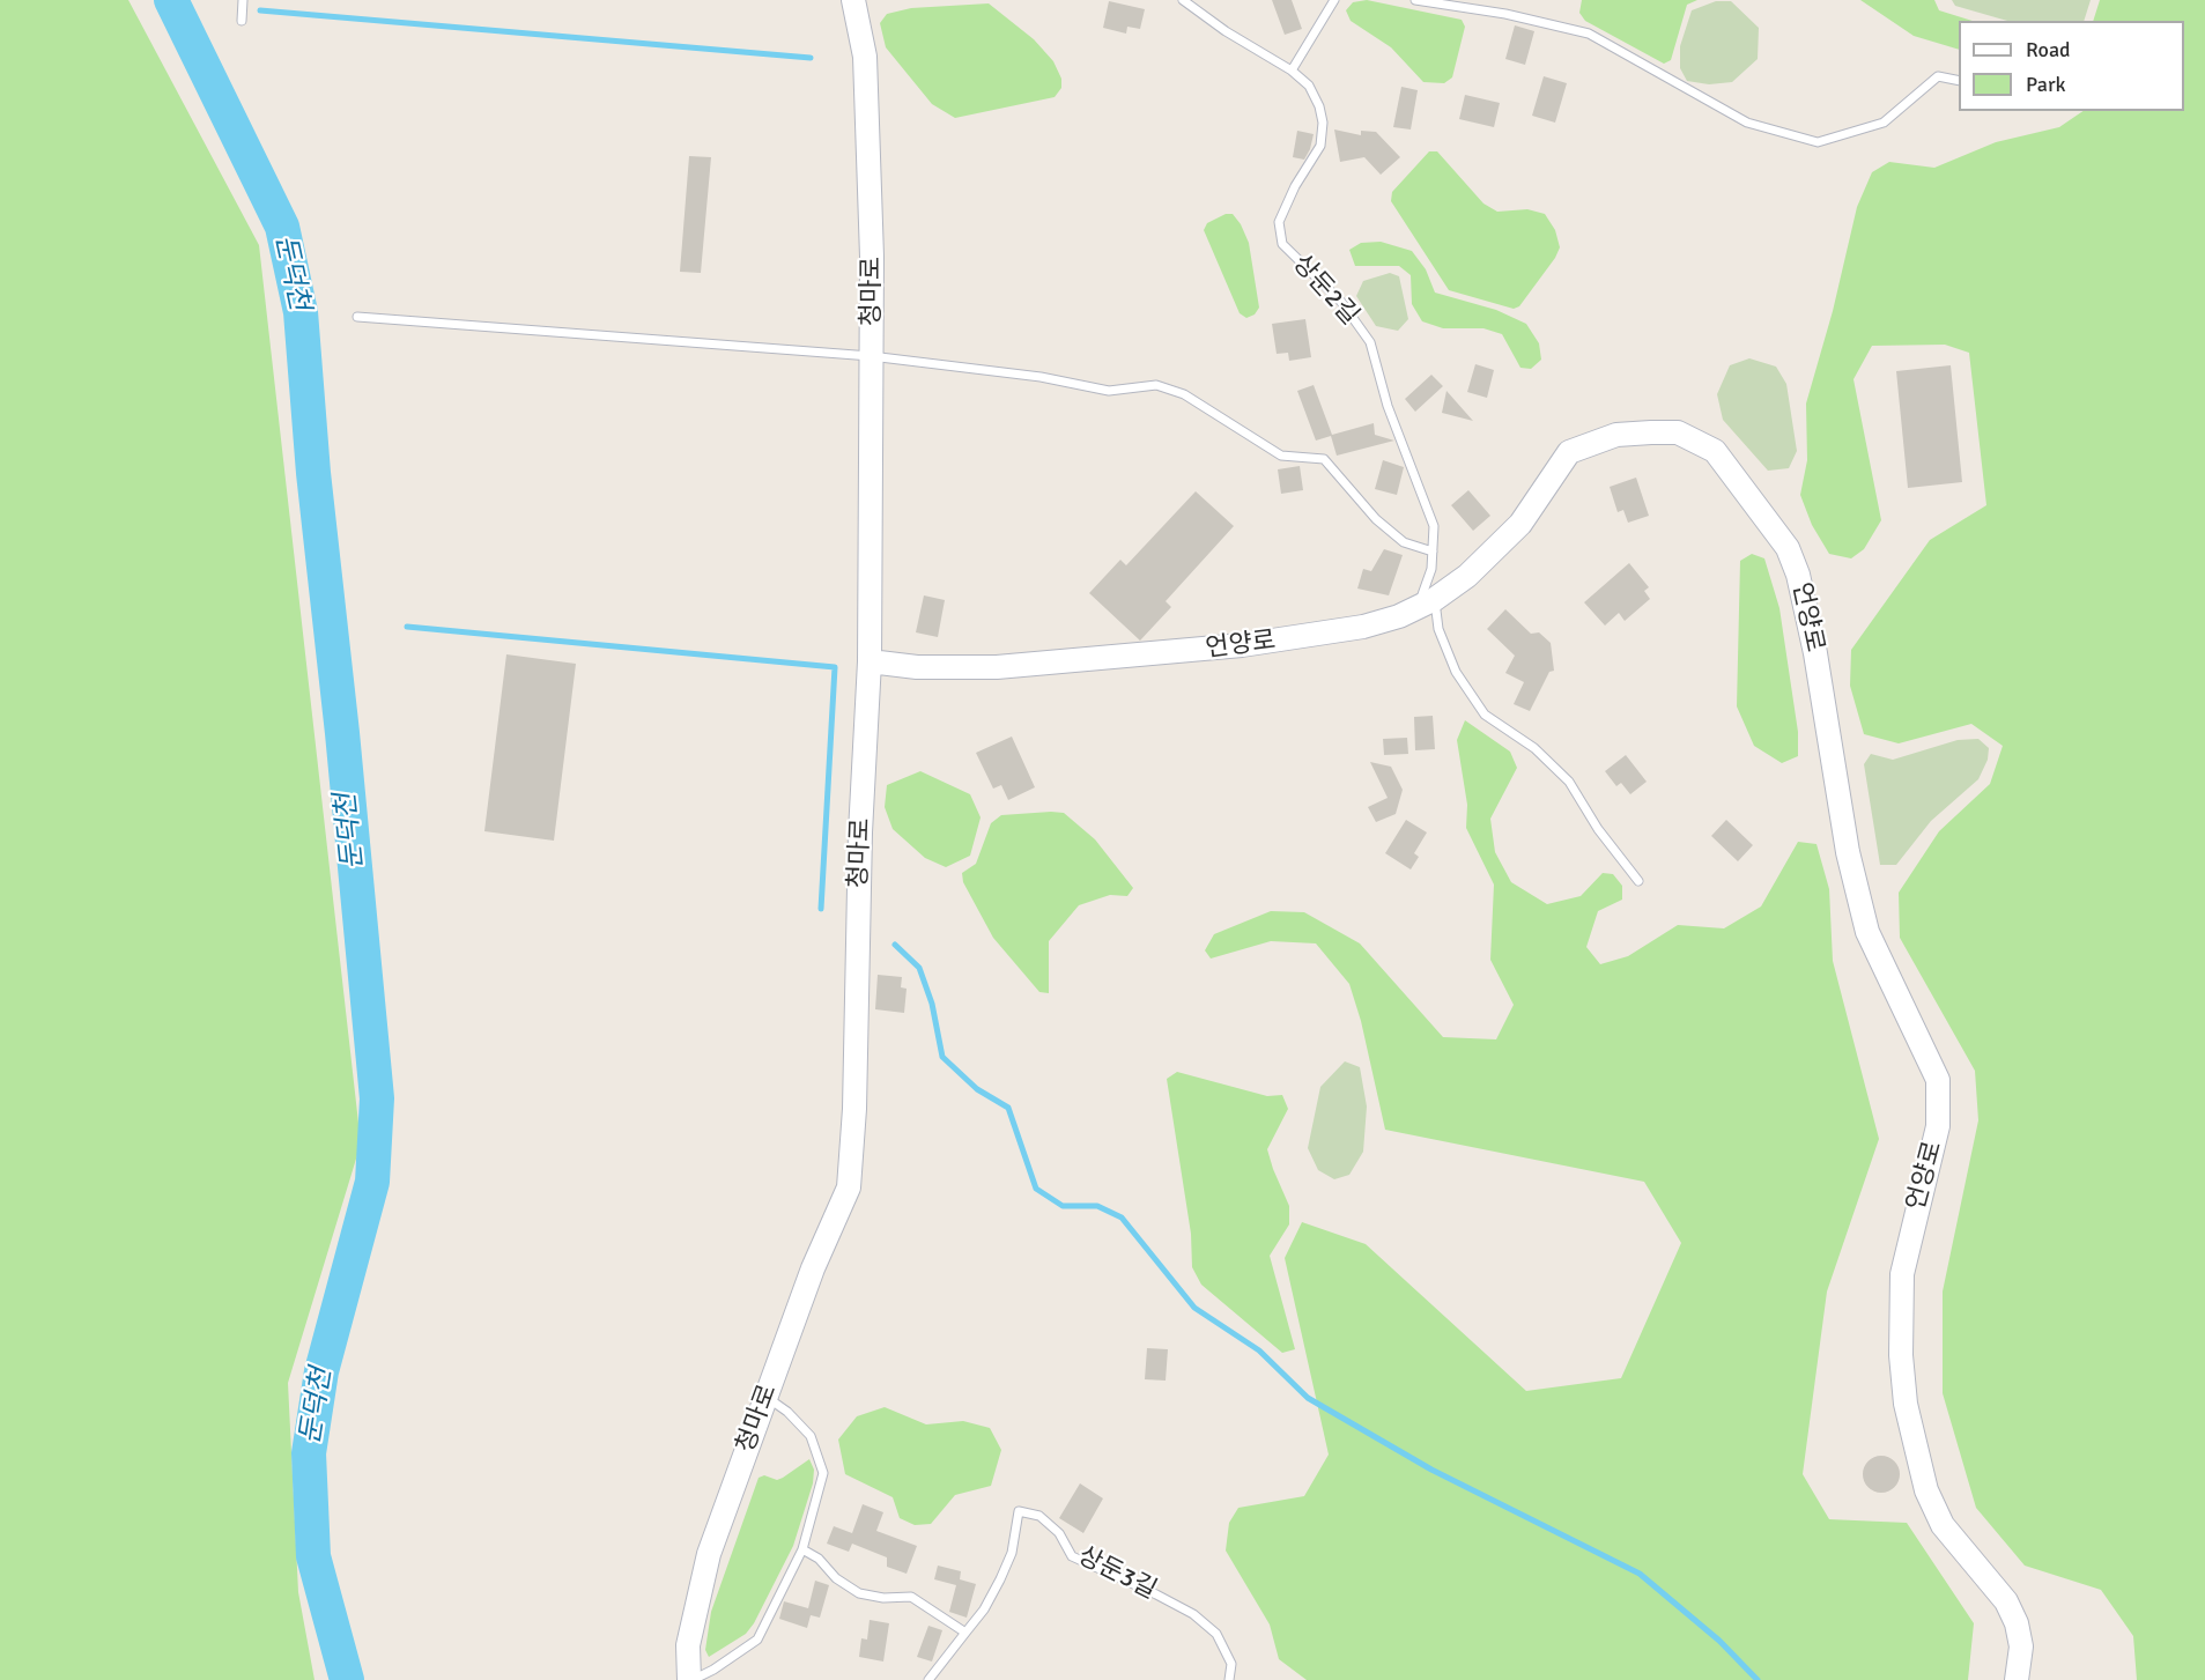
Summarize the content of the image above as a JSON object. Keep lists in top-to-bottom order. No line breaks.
{"streets":{"street":["청마로","언양로"],"lane":["상둔2길","상둔3길"]},"crossings":[["상둔2길","언양로"],["청마로","언양로"]],"water":["둔덕천"],"legend":["Road","Park"]}
